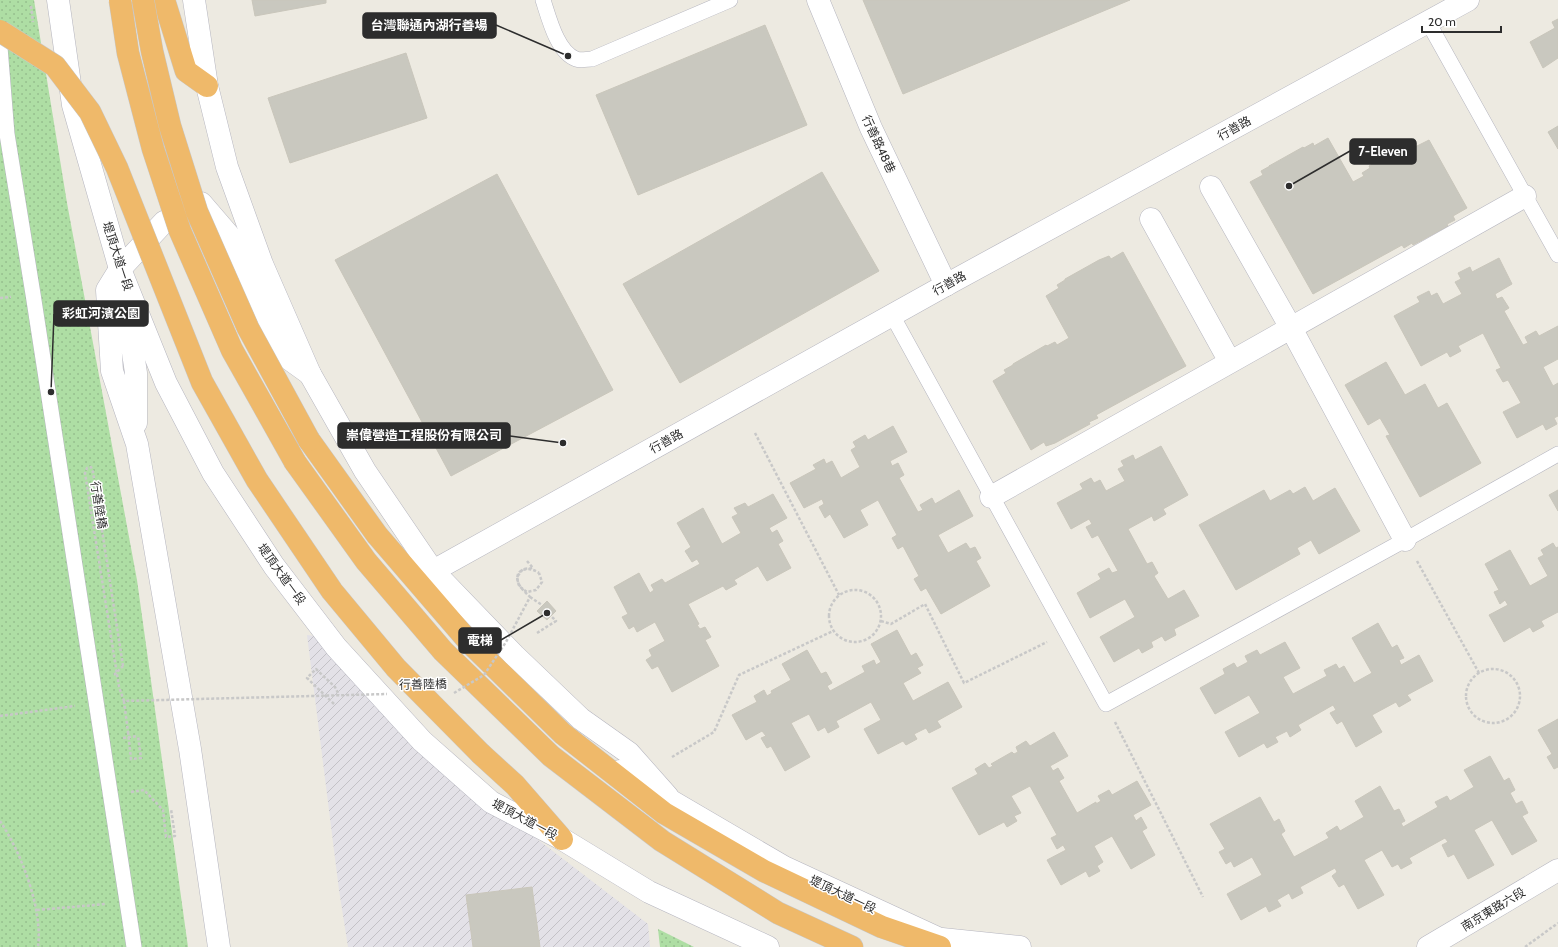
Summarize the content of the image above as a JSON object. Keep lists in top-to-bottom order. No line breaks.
{"streets":{"street":["行善路","行善路48巷","堤頂大道一段","南京東路六段"],"path":["行善陸橋"]},"crossings":[["行善路","行善路48巷"],["行善路","堤頂大道一段"]],"places":["台灣聯通內湖行善場","7-Eleven","彩虹河濱公園","崇偉營造工程股份有限公司","電梯"],"scale_bar":"20 m"}
